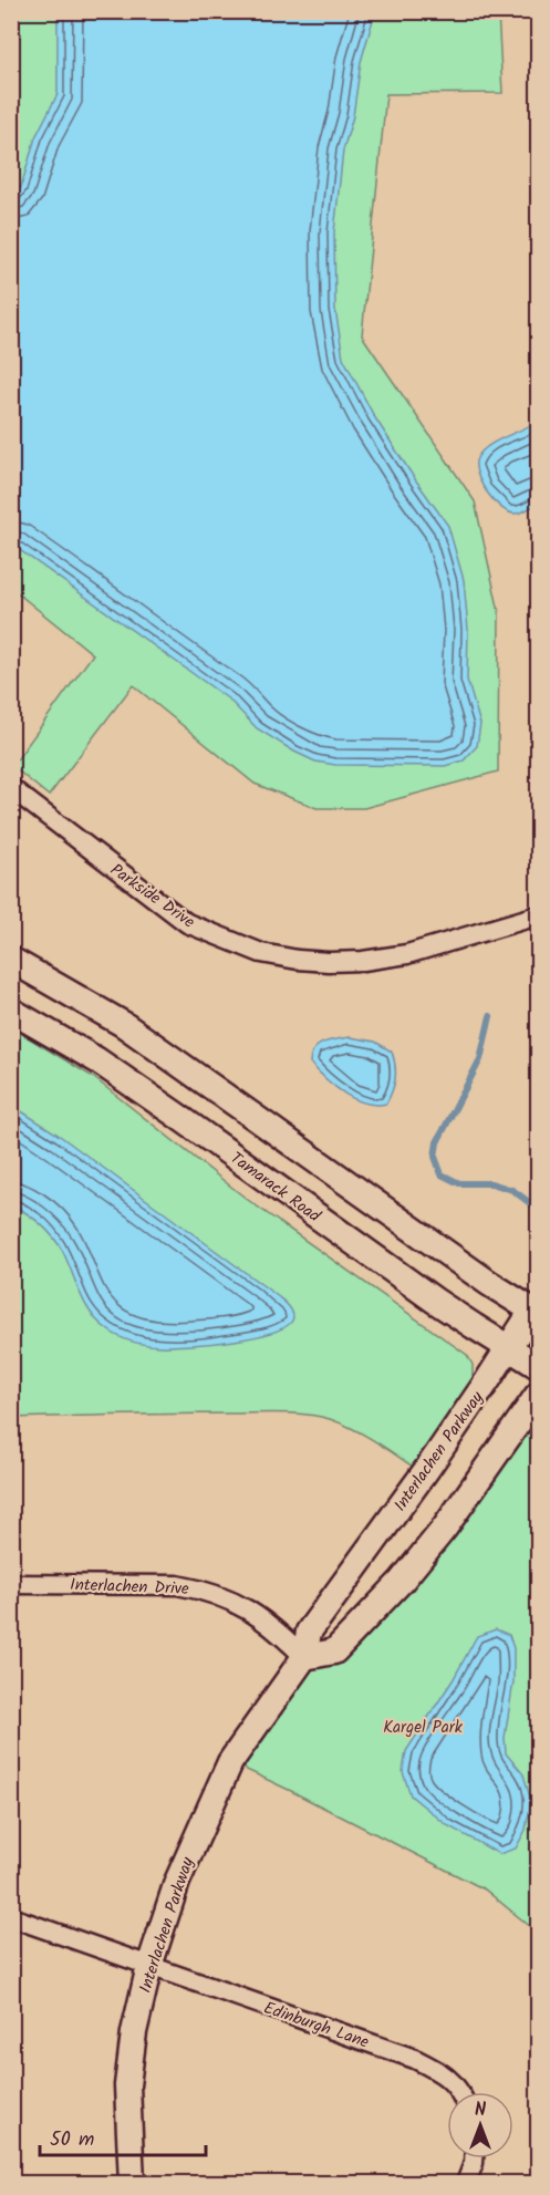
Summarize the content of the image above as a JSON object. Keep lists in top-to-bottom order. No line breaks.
{"streets":{"street":["Parkside Drive","Tamarack Road","Interlachen Parkway","Interlachen Drive","Edinburgh Lane"]},"crossings":[["Tamarack Road","Interlachen Parkway"],["Interlachen Parkway","Interlachen Drive"],["Interlachen Parkway","Edinburgh Lane"]],"parks":["Kargel Park"],"scale_bar":"50 m","north":"top"}
